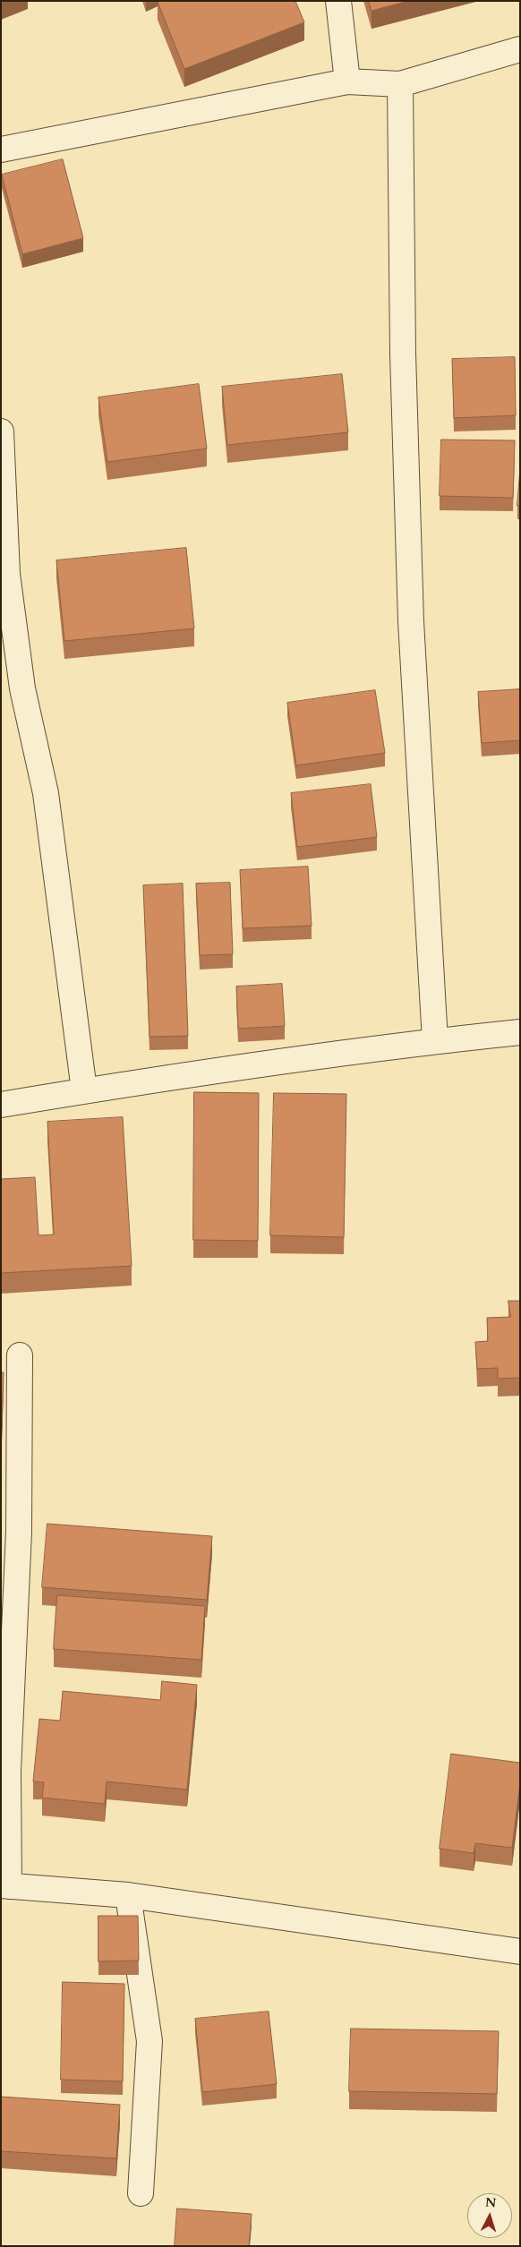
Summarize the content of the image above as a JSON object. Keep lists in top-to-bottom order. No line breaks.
{"north":"top"}
